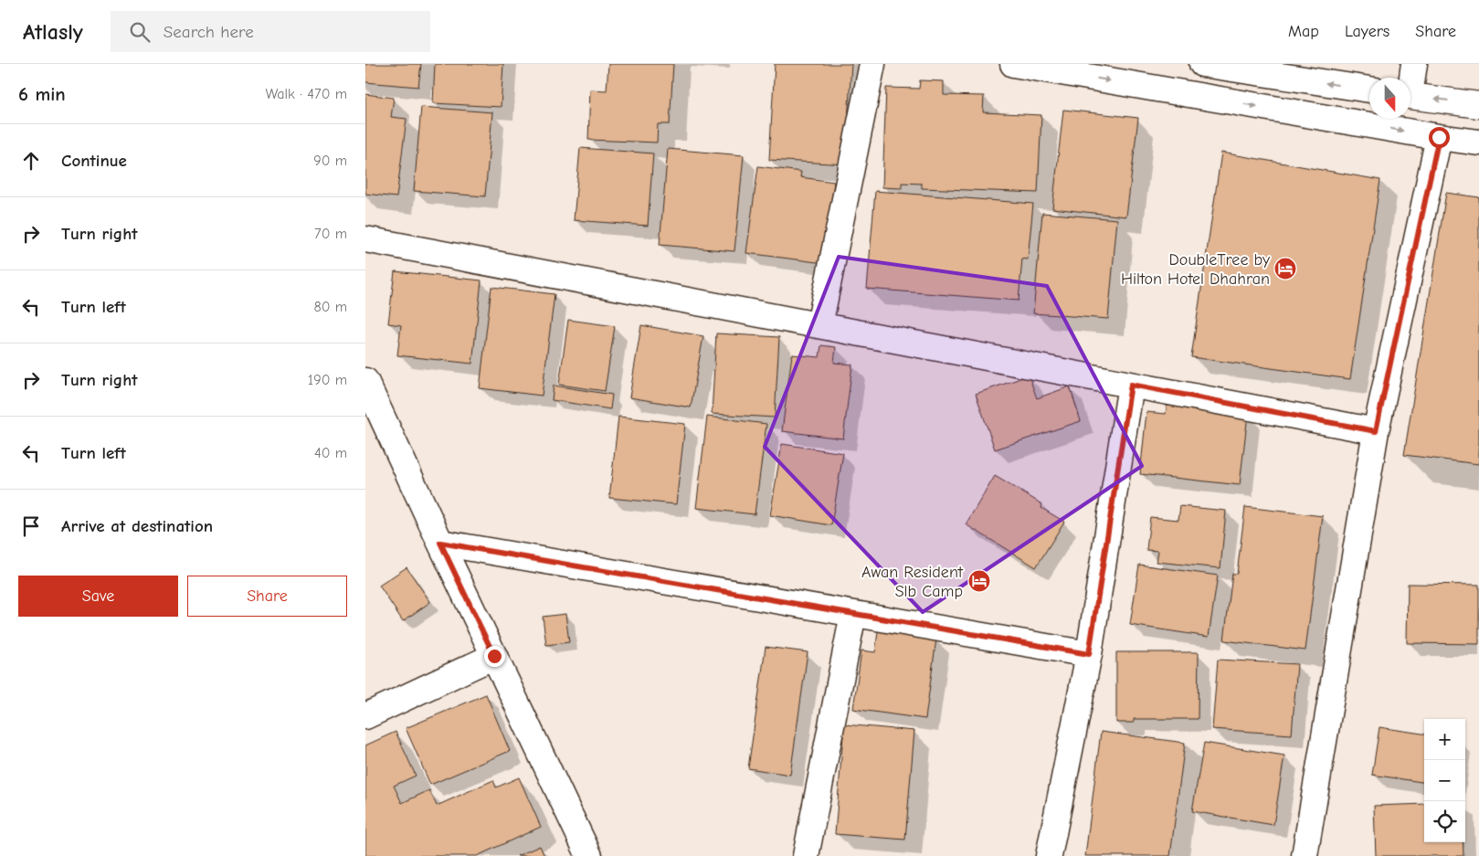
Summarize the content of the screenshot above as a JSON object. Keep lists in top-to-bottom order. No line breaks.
{"places":{"hotel":["DoubleTree by Hilton Hotel Dhahran","Awan Resident Slb Camp"]},"north":"bottom","page":{"header":"Atlasly","search":"Search here","nav":["Map","Layers","Share"],"heading":["6 min","Walk · 470 m"],"list":[["Continue","90 m"],["Turn right","70 m"],["Turn left","80 m"],["Turn right","190 m"],["Turn left","40 m"],"Arrive at destination"],"buttons":["Save","Share"],"map_buttons":["+","−"]}}
